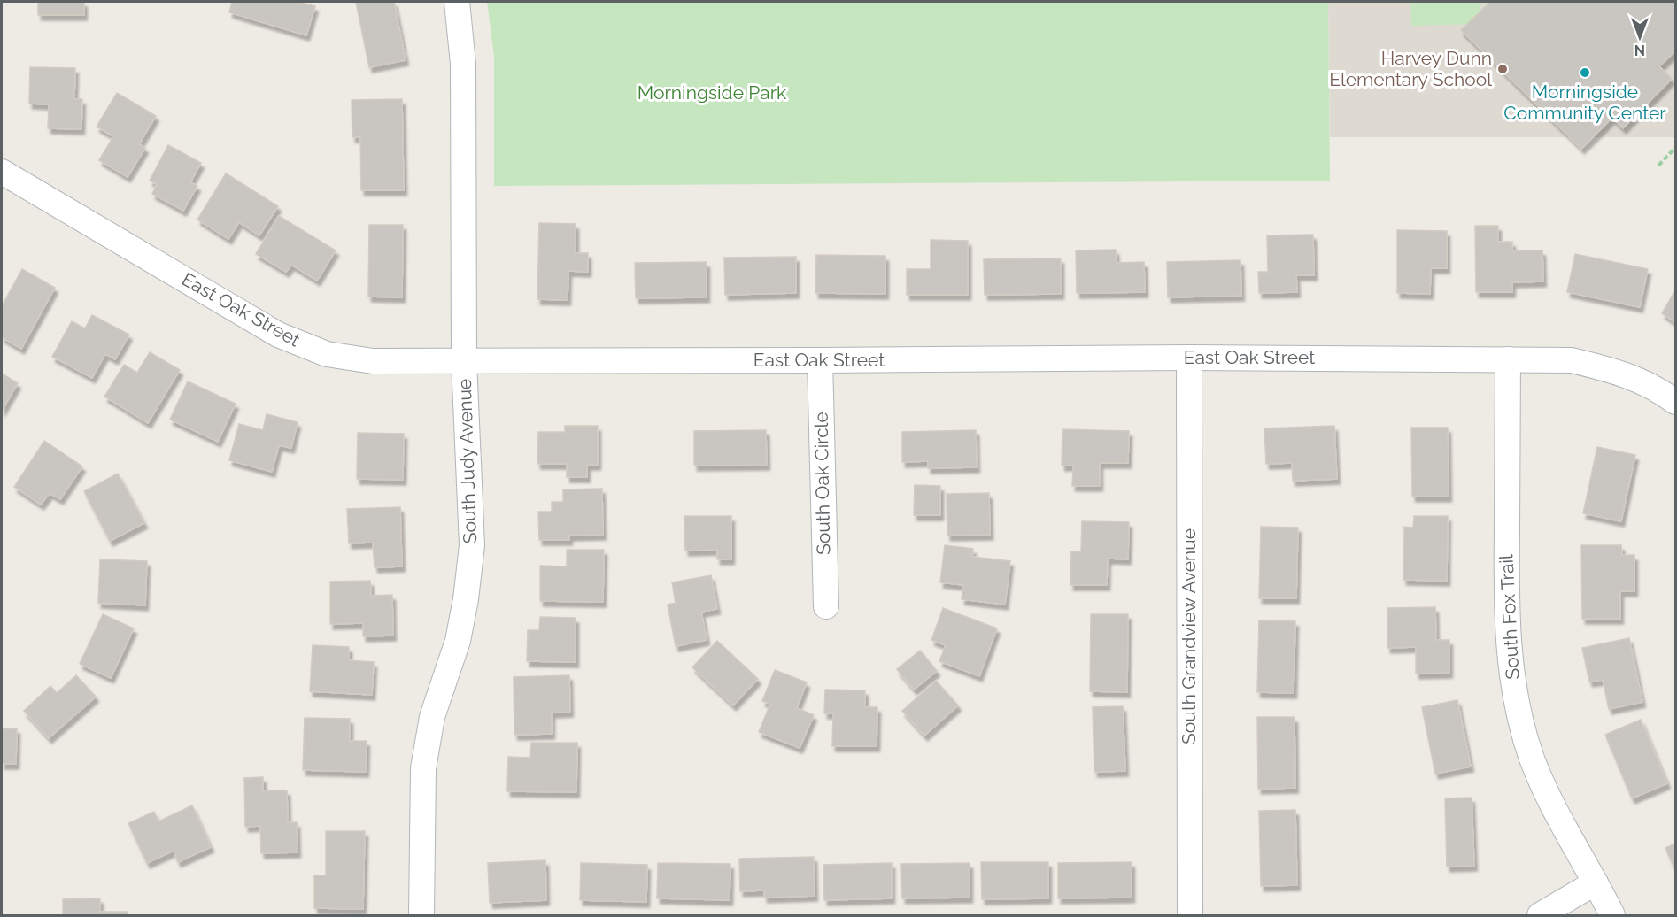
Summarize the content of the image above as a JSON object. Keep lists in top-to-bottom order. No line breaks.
{"streets":{"street":["East Oak Street","South Judy Avenue","South Oak Circle","South Fox Trail","South Grandview Avenue"]},"crossings":[["East Oak Street","South Judy Avenue"],["East Oak Street","South Oak Circle"],["East Oak Street","South Fox Trail"],["East Oak Street","South Grandview Avenue"]],"parks":["Morningside Park"],"places":["Harvey Dunn Elementary School","Morningside Community Center"],"north":"bottom"}
